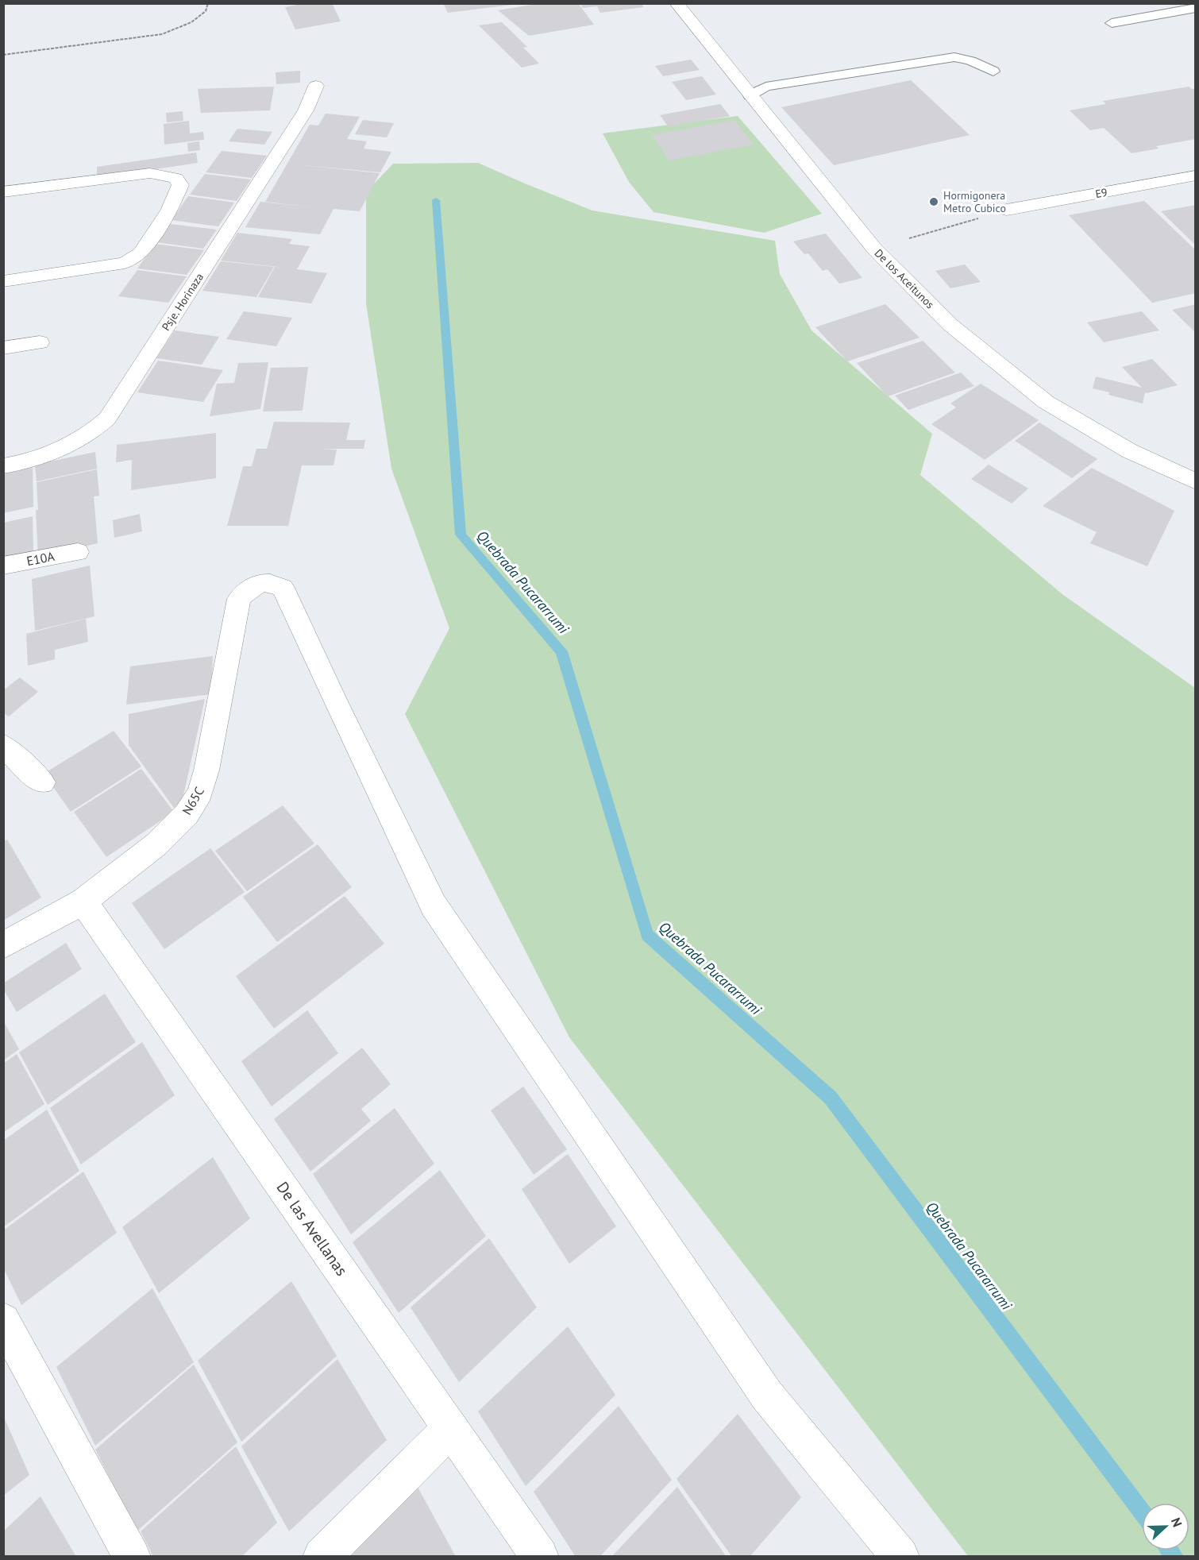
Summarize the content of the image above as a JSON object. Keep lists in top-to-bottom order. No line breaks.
{"streets":{"street":["E9","De los Aceitunos","Psje. Horinaza","E10A","N65C","De las Avellanas"]},"crossings":[["N65C","De las Avellanas"]],"water":["Quebrada Pucararrumi"],"places":["Hormigonera Metro Cubico"],"north":"right"}
